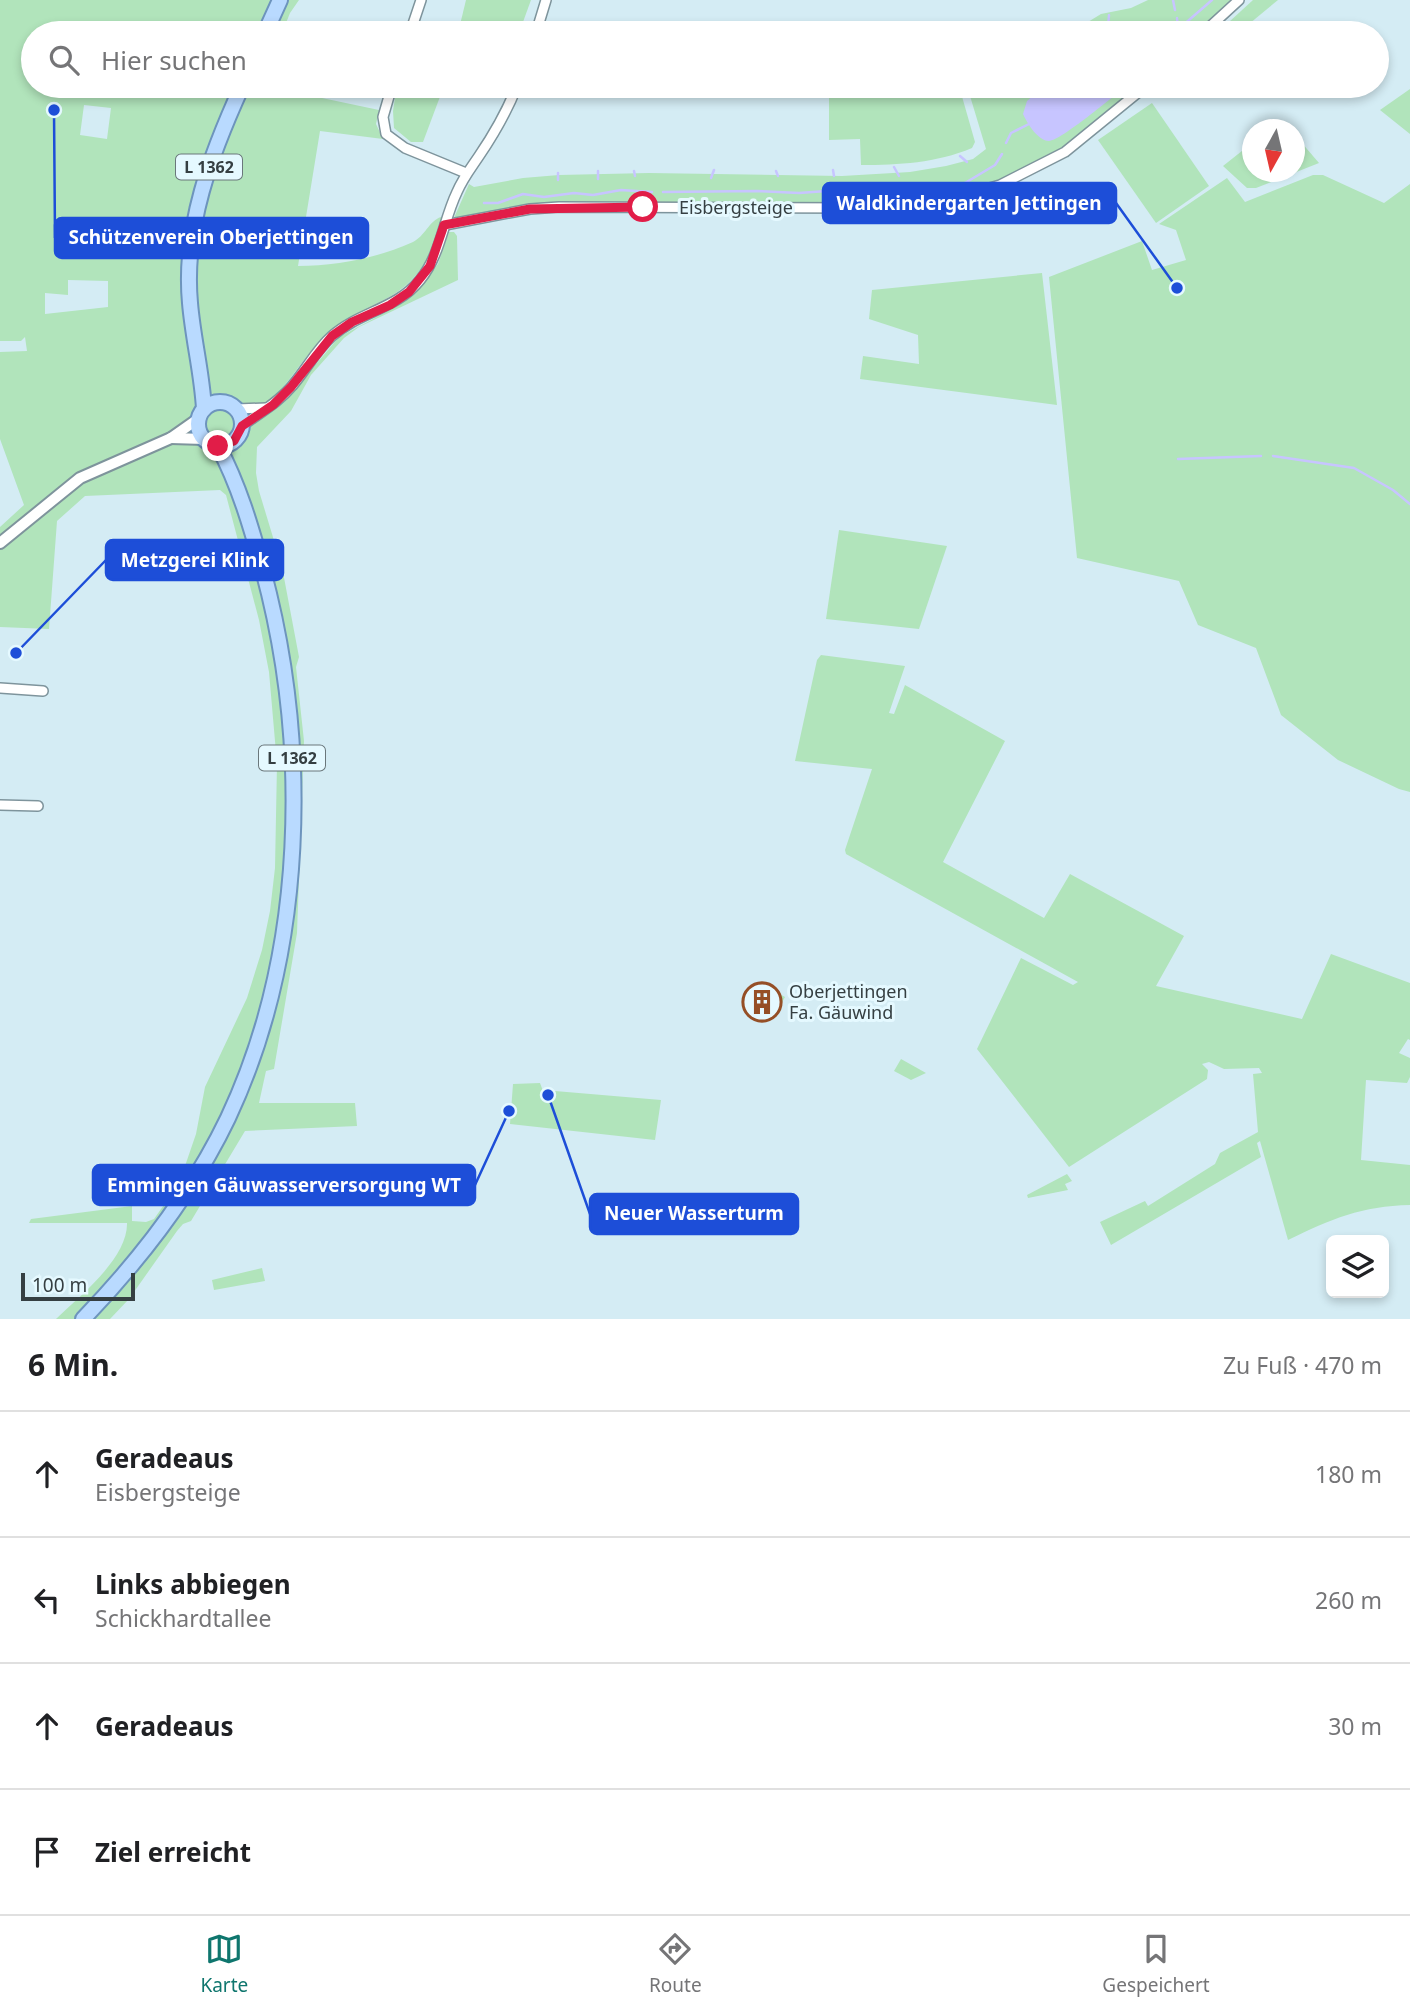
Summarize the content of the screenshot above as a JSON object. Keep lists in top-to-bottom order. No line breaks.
{"streets":{"main road":["L 1362"],"street":["Eisbergsteige"]},"places":{"other":["Schützenverein Oberjettingen","Waldkindergarten Jettingen","Metzgerei Klink","Neuer Wasserturm","Emmingen Gäuwasserversorgung WT"],"building":["Oberjettingen Fa. Gäuwind"]},"scale_bar":"100 m","north":"bottom","page":{"search":"Hier suchen","scale":"100 m","heading":["6 Min.","Zu Fuß · 470 m"],"list":[["Geradeaus","Eisbergsteige","180 m"],["Links abbiegen","Schickhardtallee","260 m"],["Geradeaus","30 m"],"Ziel erreicht"],"nav":["Karte","Route","Gespeichert"]}}
